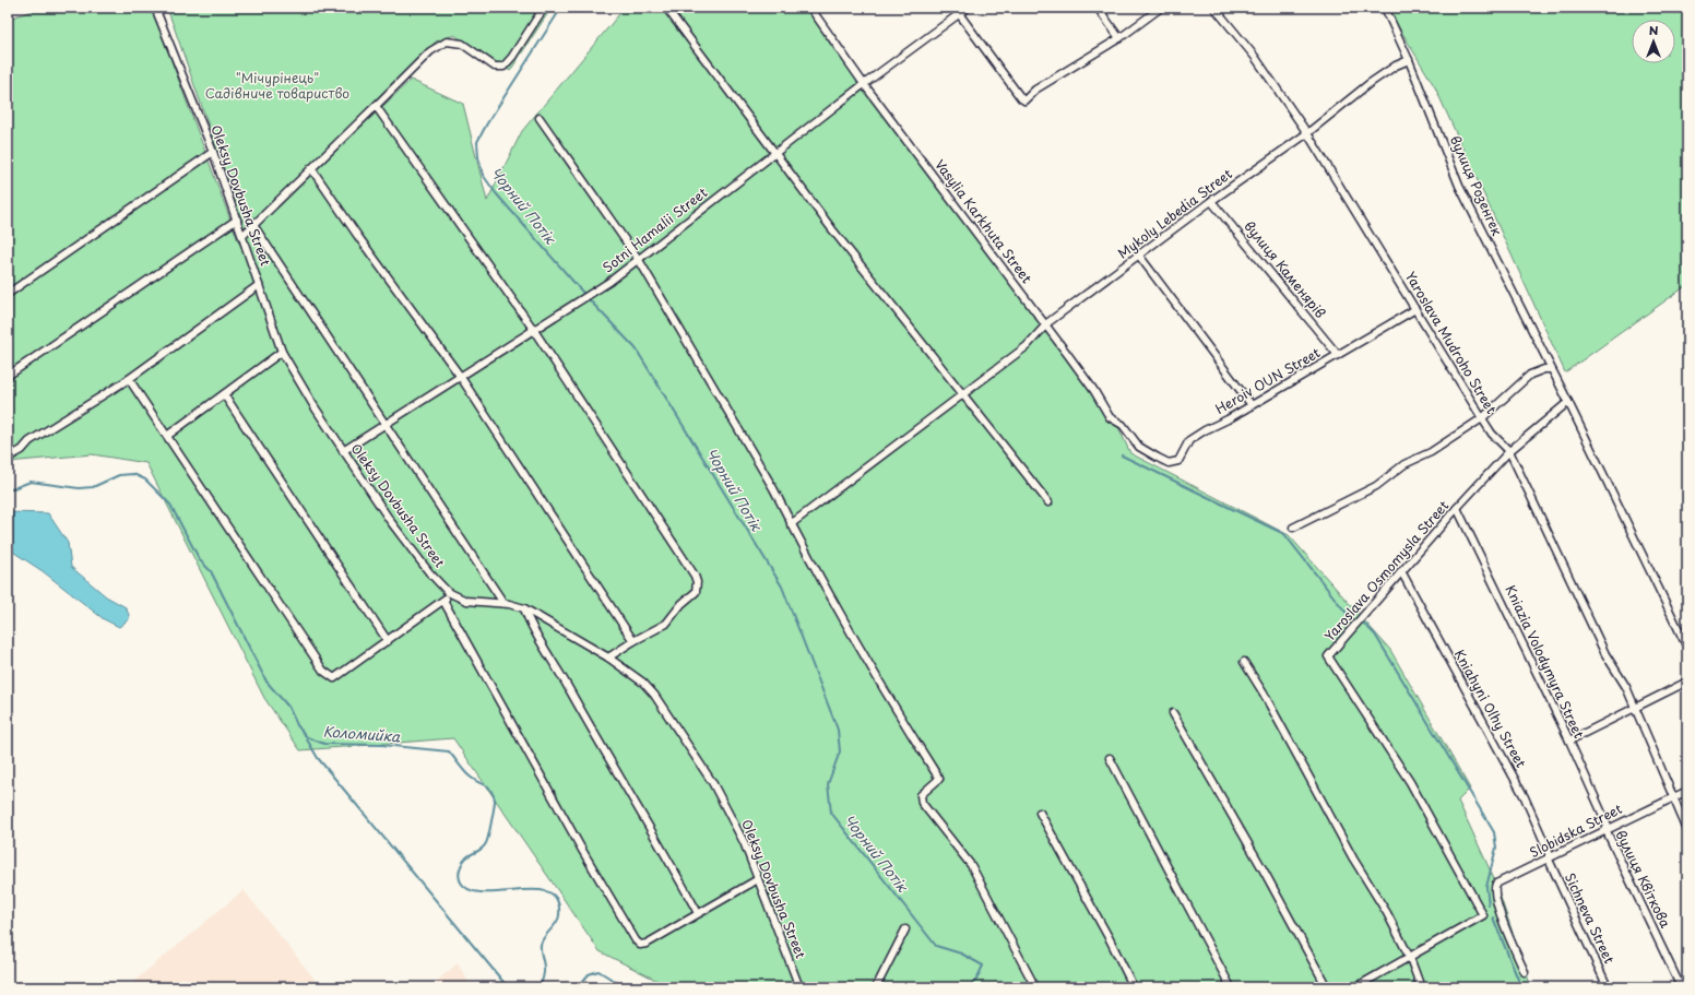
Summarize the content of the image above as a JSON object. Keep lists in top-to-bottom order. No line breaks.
{"streets":{"street":["вулиця Розенгек","Oleksy Dovbusha Street","Mykoly Lebedia Street","Vasylia Karkhuta Street","Sotni Hamalii Street","вулиця Каменярів","Yaroslava Mudroho Street","Heroiv OUN Street","Yaroslava Osmomysla Street","Kniazia Volodymyra Street","Kniahyni Olhy Street","Slobidska Street","вулиця Квіткова","Sichneva Street"]},"crossings":[["вулиця Розенгек","Mykoly Lebedia Street"],["вулиця Розенгек","Yaroslava Osmomysla Street"],["Oleksy Dovbusha Street","Sotni Hamalii Street"],["Mykoly Lebedia Street","Vasylia Karkhuta Street"],["Mykoly Lebedia Street","вулиця Каменярів"],["Mykoly Lebedia Street","Yaroslava Mudroho Street"],["Vasylia Karkhuta Street","Sotni Hamalii Street"],["Vasylia Karkhuta Street","Heroiv OUN Street"],["вулиця Каменярів","Heroiv OUN Street"],["Yaroslava Mudroho Street","Heroiv OUN Street"],["Yaroslava Mudroho Street","Yaroslava Osmomysla Street"],["Yaroslava Mudroho Street","Slobidska Street"],["Yaroslava Osmomysla Street","Kniazia Volodymyra Street"],["Yaroslava Osmomysla Street","Kniahyni Olhy Street"],["Kniazia Volodymyra Street","Slobidska Street"],["Kniazia Volodymyra Street","вулиця Квіткова"],["Kniahyni Olhy Street","Slobidska Street"],["Kniahyni Olhy Street","Sichneva Street"],["Slobidska Street","вулиця Квіткова"],["Slobidska Street","Sichneva Street"]],"water":["Чорний Потік","Коломийка"],"parks":["\"Мічурінець\" Садівниче товариство"],"north":"top"}
